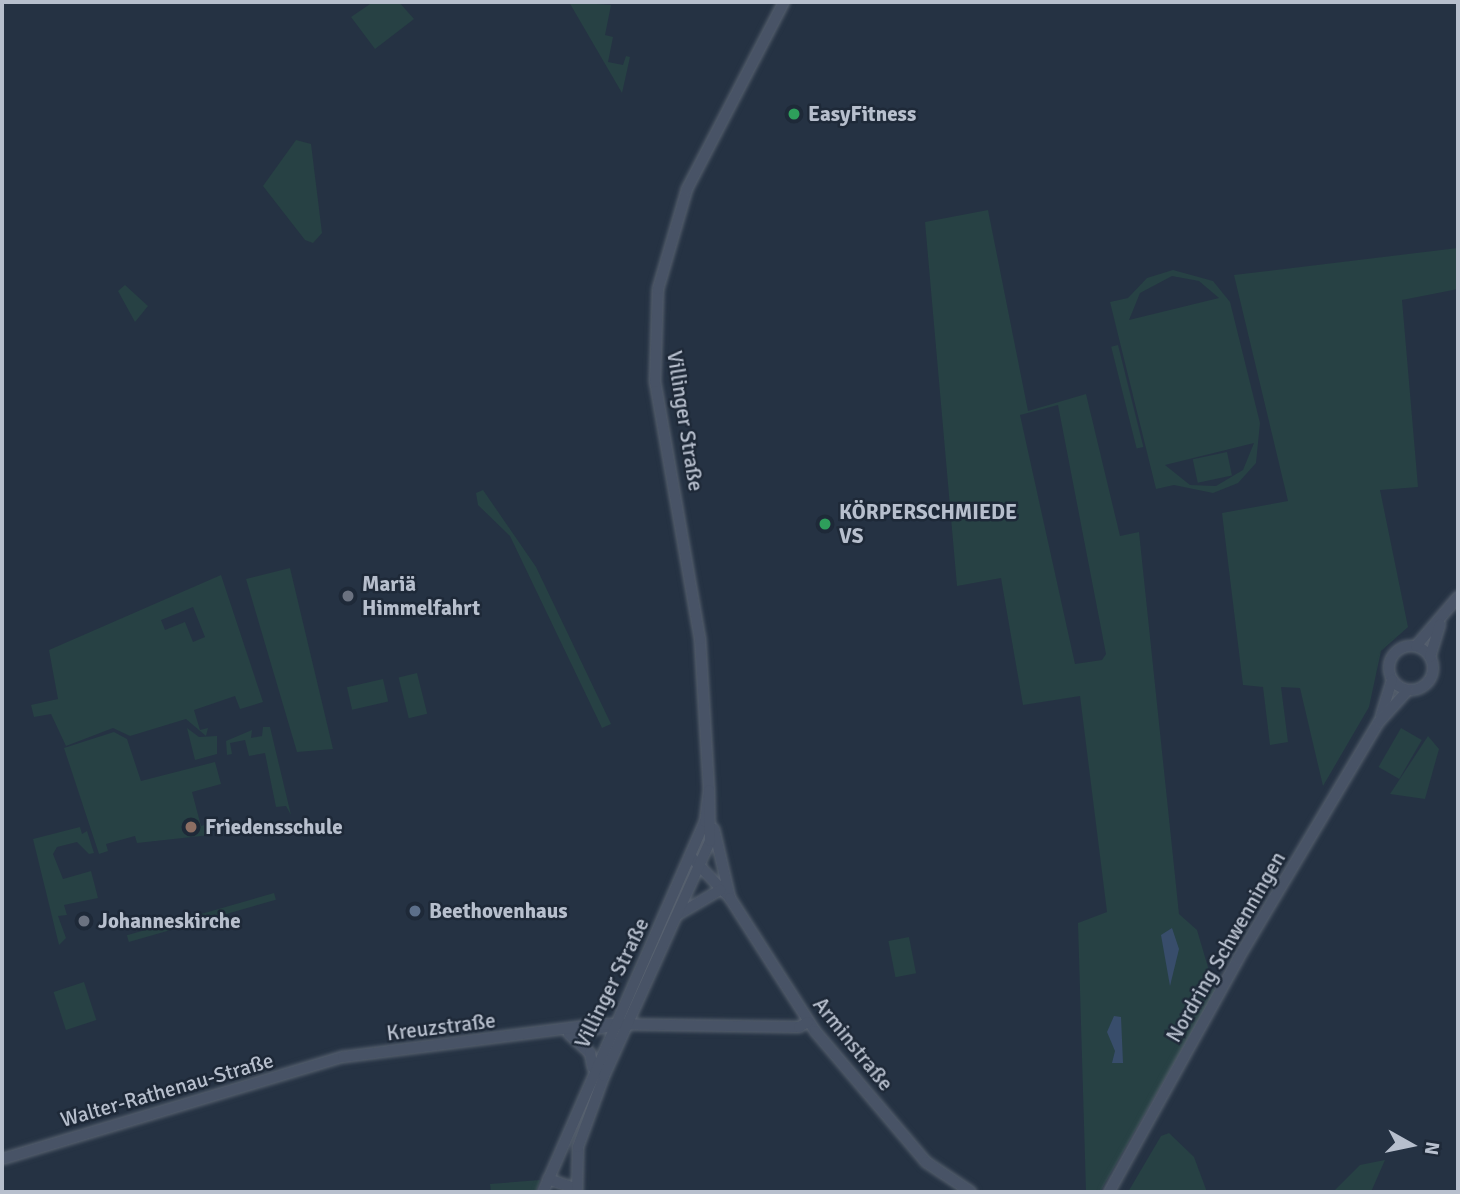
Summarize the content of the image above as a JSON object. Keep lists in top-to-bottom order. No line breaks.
{"streets":{"main road":["Villinger Straße","Nordring Schwenningen","Kreuzstraße","Arminstraße","Walter-Rathenau-Straße"]},"crossings":[["Villinger Straße","Kreuzstraße"],["Villinger Straße","Arminstraße"],["Kreuzstraße","Arminstraße"],["Kreuzstraße","Walter-Rathenau-Straße"]],"places":["EasyFitness","KÖRPERSCHMIEDE VS","Mariä Himmelfahrt","Friedensschule","Beethovenhaus","Johanneskirche"],"north":"right"}
